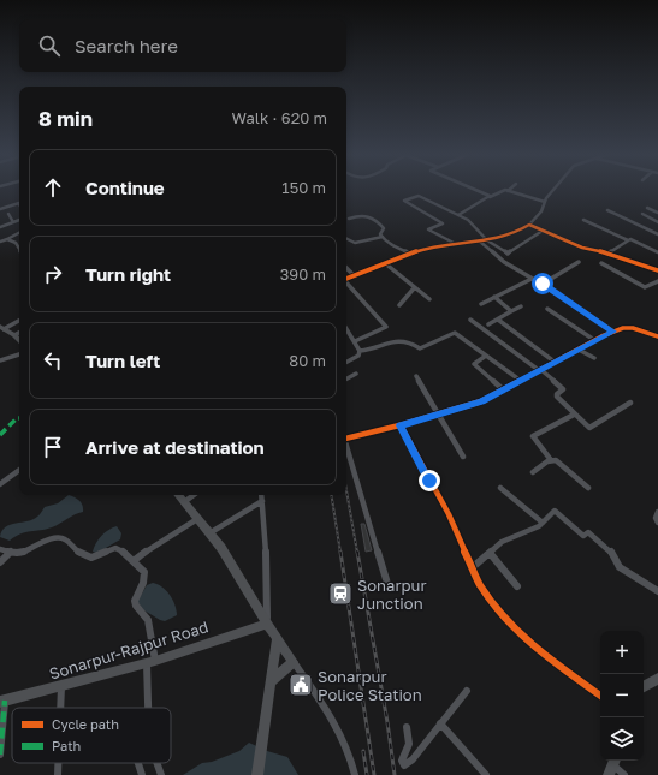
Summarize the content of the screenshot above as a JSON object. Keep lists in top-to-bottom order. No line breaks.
{"streets":{"main road":["Sonarpur-Rajpur Road"]},"places":{"station":["Sonarpur Junction"],"public building":["Sonarpur Police Station"]},"legend":["Cycle path","Path"],"page":{"search":"Search here","heading":["8 min","Walk · 620 m"],"list":[["Continue","150 m"],["Turn right","390 m"],["Turn left","80 m"],"Arrive at destination"],"map_buttons":["+","−"]}}
